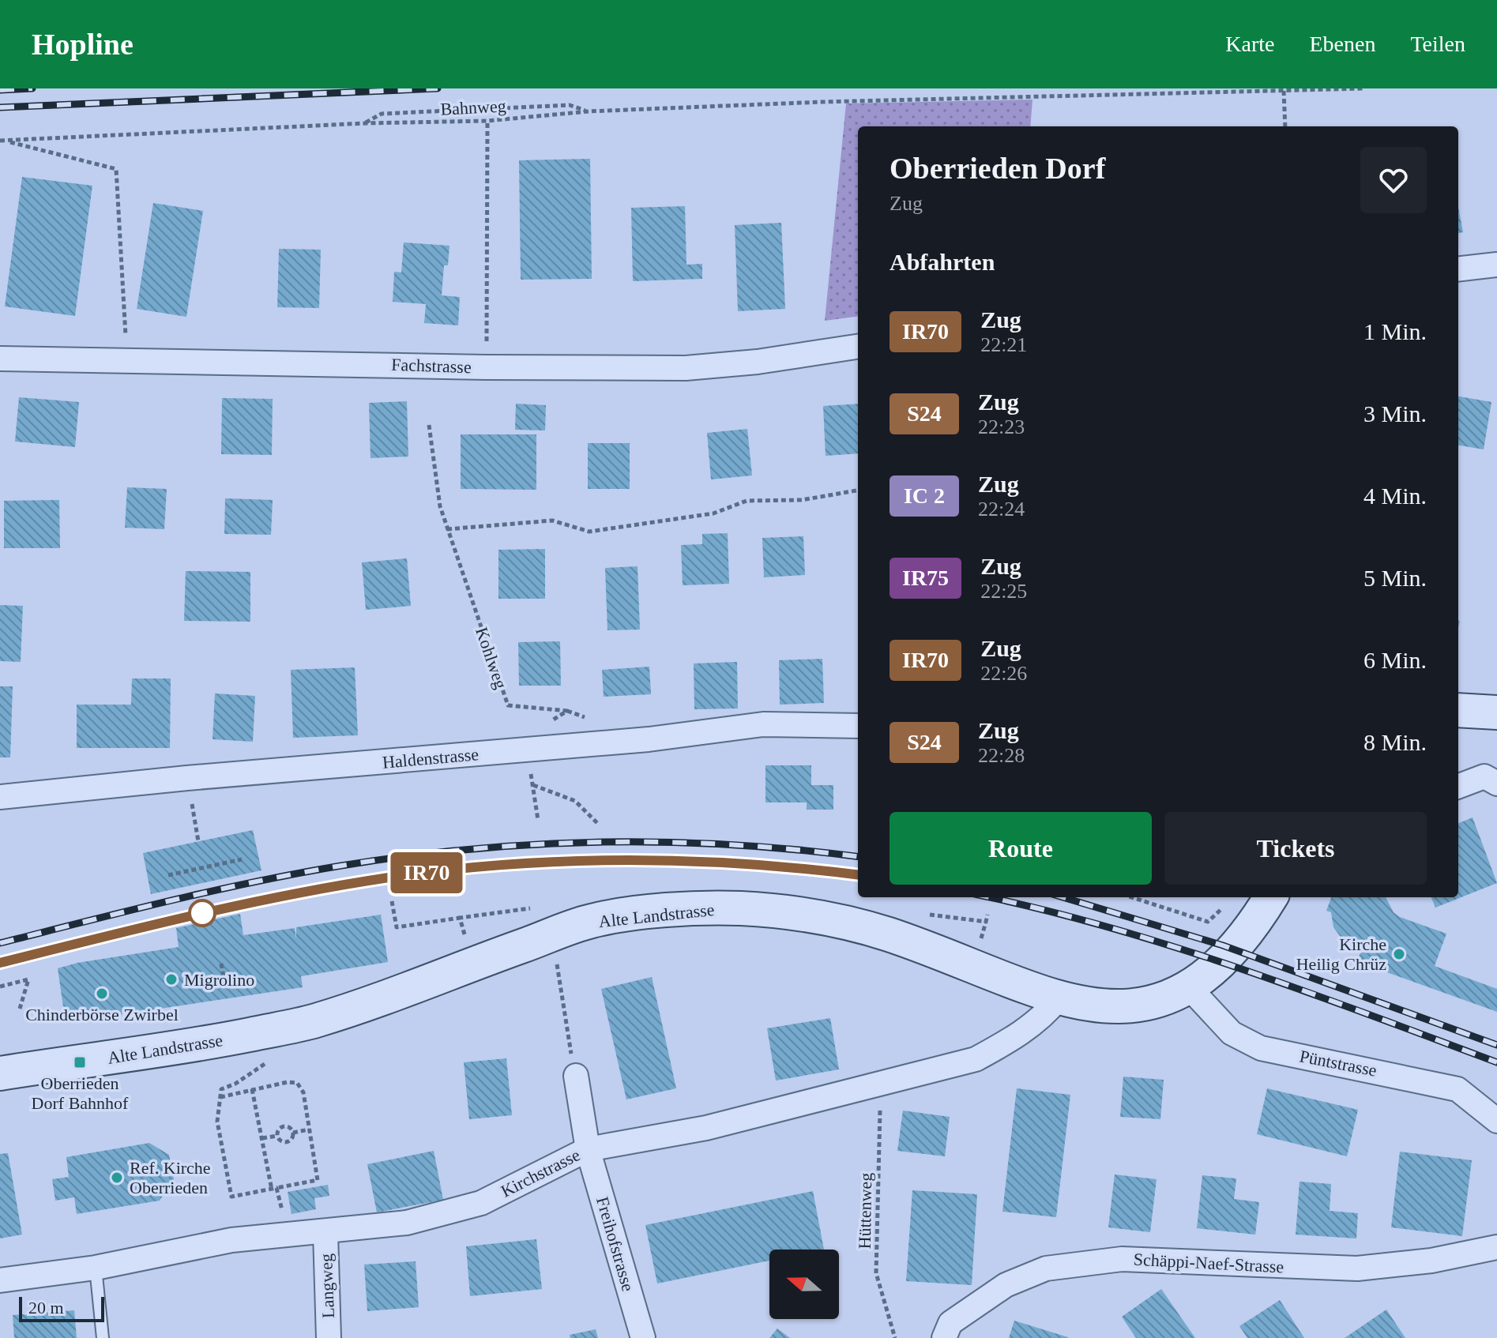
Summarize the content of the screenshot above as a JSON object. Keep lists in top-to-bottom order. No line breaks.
{"streets":{"main road":["Alte Landstrasse"],"street":["Fachstrasse","Haldenstrasse","Püntstrasse","Kirchstrasse","Freihofstrasse","Schäppi-Naef-Strasse","Langweg"],"path":["Bahnweg","Kohlweg","Hüttenweg"]},"crossings":[["Kohlweg","Haldenstrasse"],["Alte Landstrasse","Püntstrasse"],["Alte Landstrasse","Kirchstrasse"],["Kirchstrasse","Hüttenweg"],["Kirchstrasse","Freihofstrasse"],["Kirchstrasse","Langweg"]],"places":{"other":["Kirche Heilig Chrüz","Migrolino","Chinderbörse Zwirbel","Ref. Kirche Oberrieden"],"transit":["Oberrieden Dorf Bahnhof"]},"scale_bar":"20 m","north":"left","page":{"header":"Hopline","nav":["Karte","Ebenen","Teilen"],"on_map":"IR70","heading":[["Oberrieden Dorf","Zug"],"Abfahrten"],"list":[{"mark":"IR70","name":"Zug","note":"22:21","value":"1 Min."},{"mark":"S24","name":"Zug","note":"22:23","value":"3 Min."},{"mark":"IC 2","name":"Zug","note":"22:24","value":"4 Min."},{"mark":"IR75","name":"Zug","note":"22:25","value":"5 Min."},{"mark":"IR70","name":"Zug","note":"22:26","value":"6 Min."},{"mark":"S24","name":"Zug","note":"22:28","value":"8 Min."}],"buttons":["Route","Tickets"],"scale":"20 m"}}
